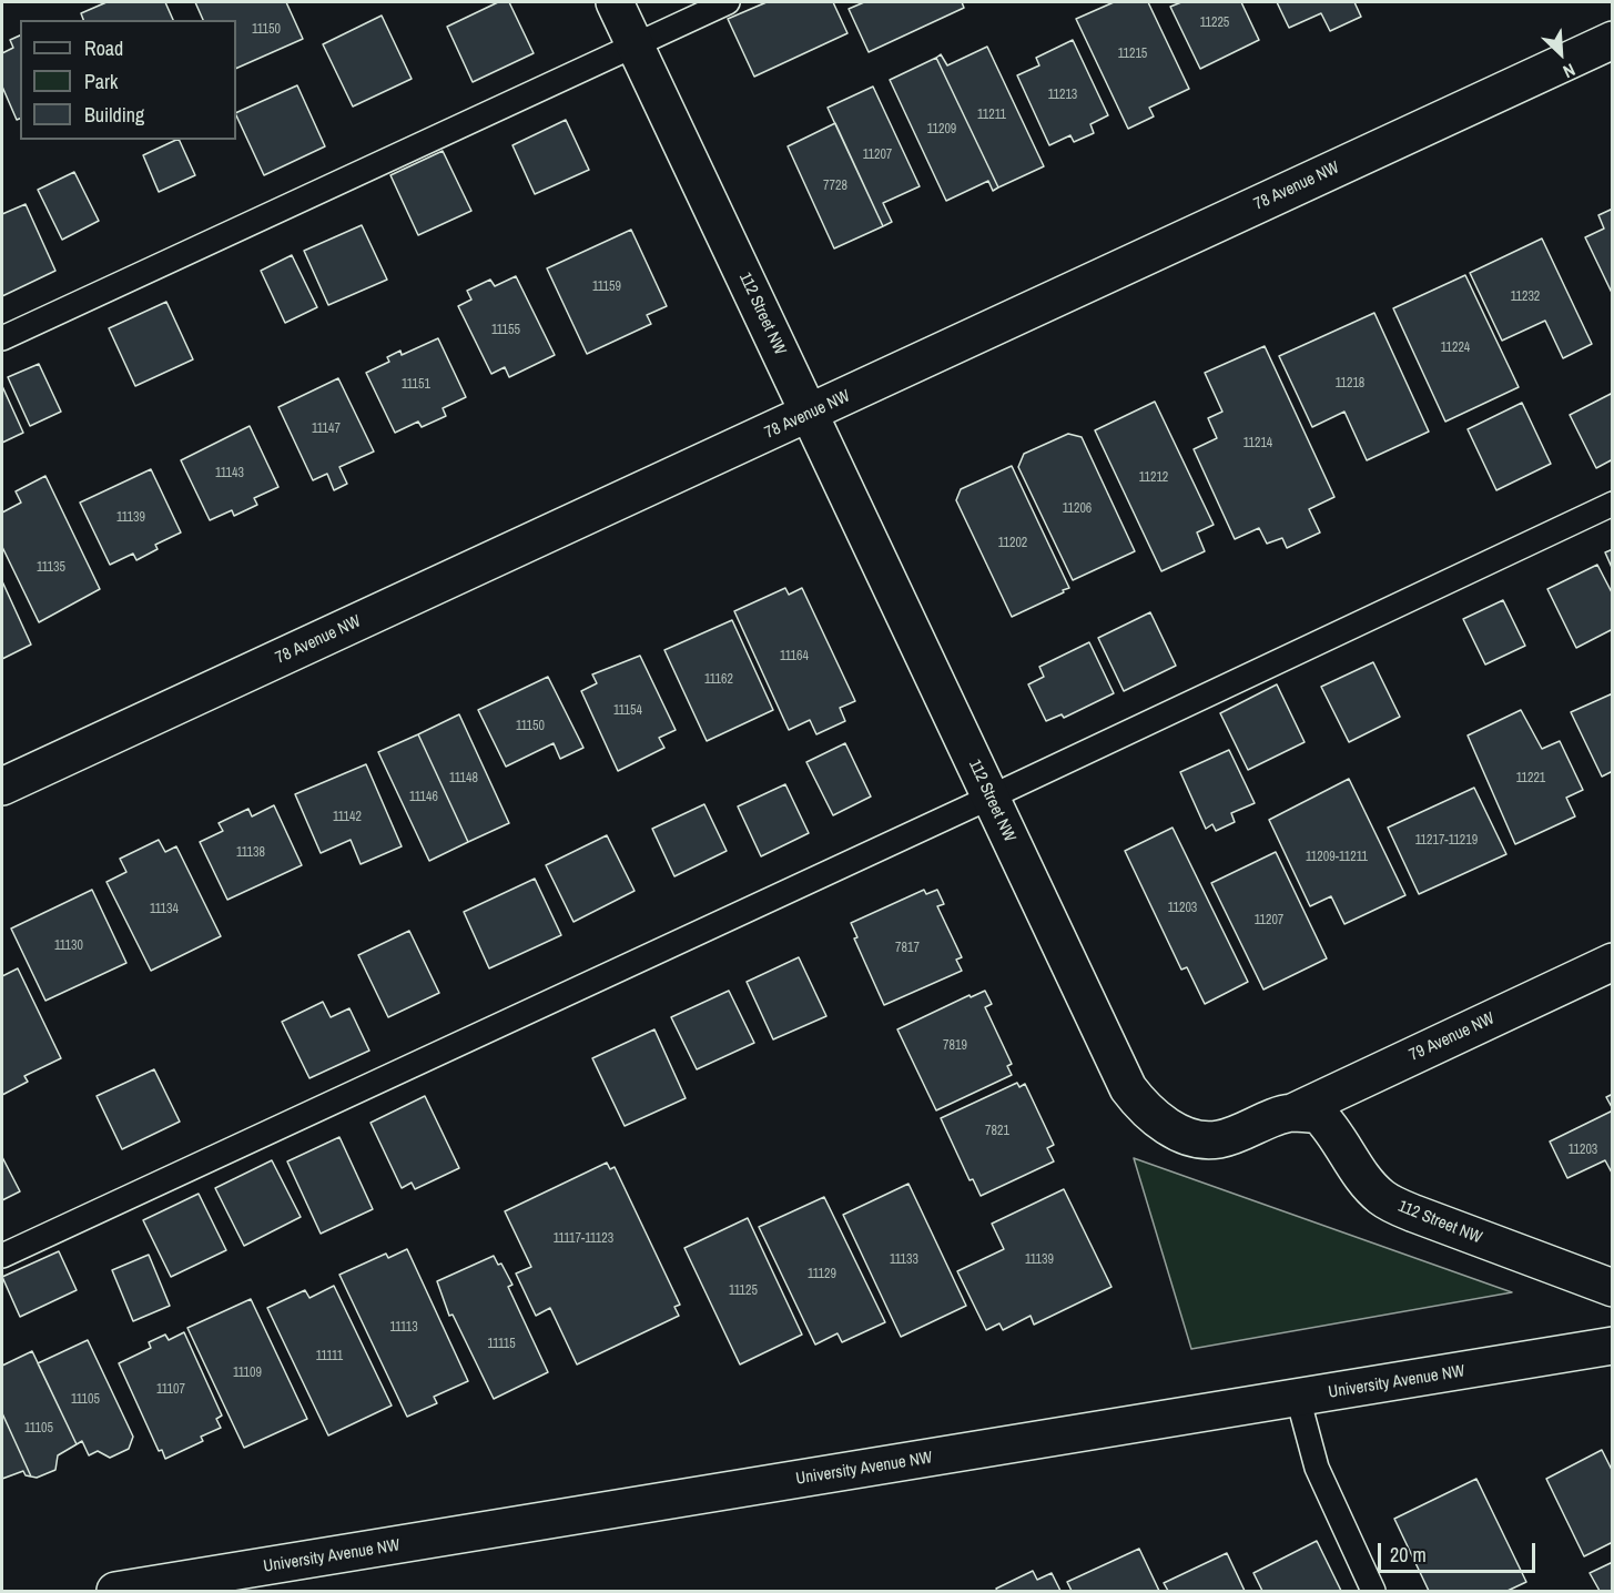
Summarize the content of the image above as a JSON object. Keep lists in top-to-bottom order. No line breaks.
{"streets":{"street":["78 Avenue NW","112 Street NW","79 Avenue NW","University Avenue NW"]},"crossings":[["78 Avenue NW","112 Street NW"],["112 Street NW","79 Avenue NW"]],"house_numbers":["11225","11150","11215","11213","11211","11209","11207","7728","11159","11232","11155","11224","11218","11151","11147","11214","11143","11212","11206","11139","11202","11135","11164","11162","11154","11150","11148","11221","11146","11142","11217-11219","11138","11209-11211","11203","11134","11207","11130","7817","7819","7821","11203","11117-11123","11133","11139","11129","11125","11113","11115","11111","11109","11107","11105","11105"],"legend":["Road","Park","Building"],"scale_bar":"20 m","north":"bottom right"}
